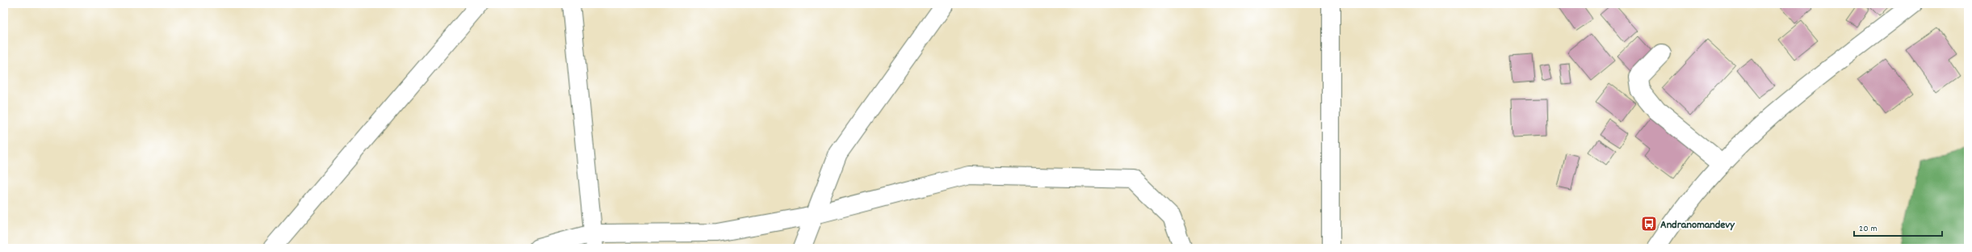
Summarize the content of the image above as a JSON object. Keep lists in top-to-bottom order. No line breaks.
{"places":{"bus stop":["Andranomandevy"]},"scale_bar":"20 m"}
